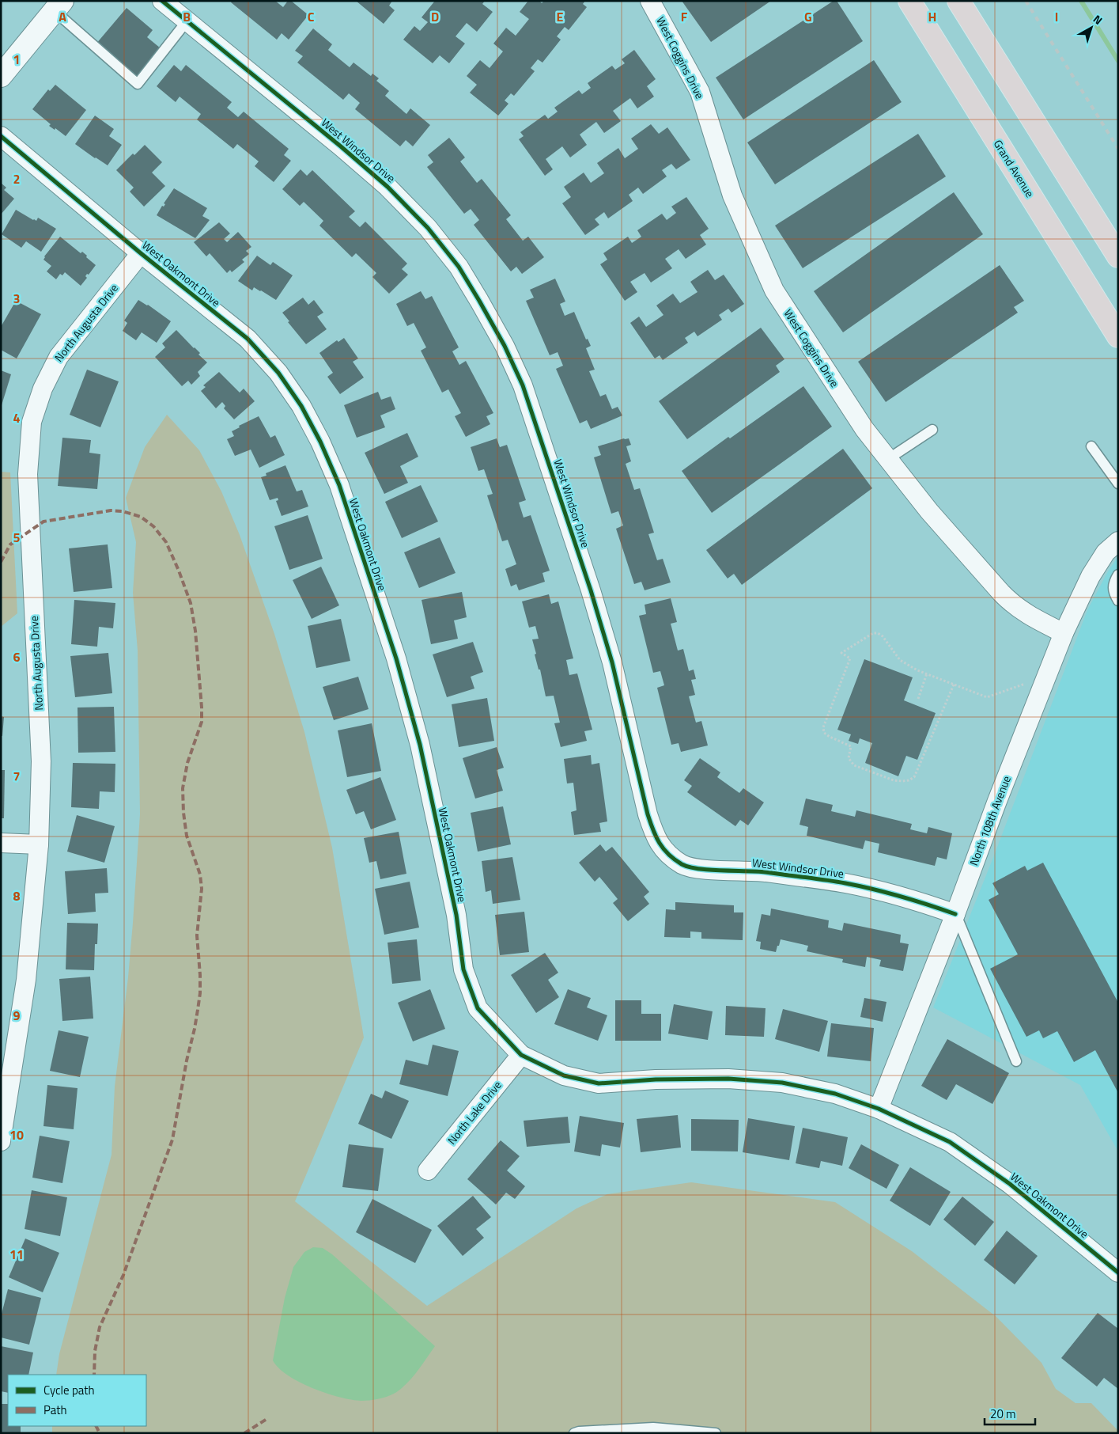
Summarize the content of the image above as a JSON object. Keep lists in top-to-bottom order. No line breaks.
{"streets":{"highway":["Grand Avenue"],"street":["West Coggins Drive","West Windsor Drive","West Oakmont Drive","North Augusta Drive","North 108th Avenue","North Lake Drive"]},"crossings":[["West Coggins Drive","North 108th Avenue"],["West Windsor Drive","North 108th Avenue"],["West Oakmont Drive","North Augusta Drive"],["West Oakmont Drive","North 108th Avenue"],["West Oakmont Drive","North Lake Drive"]],"legend":["Cycle path","Path"],"scale_bar":"20 m","north":"top right","grid":{"columns":["A","B","C","D","E","F","G","H","I"],"rows":["1","2","3","4","5","6","7","8","9","10","11"]}}
